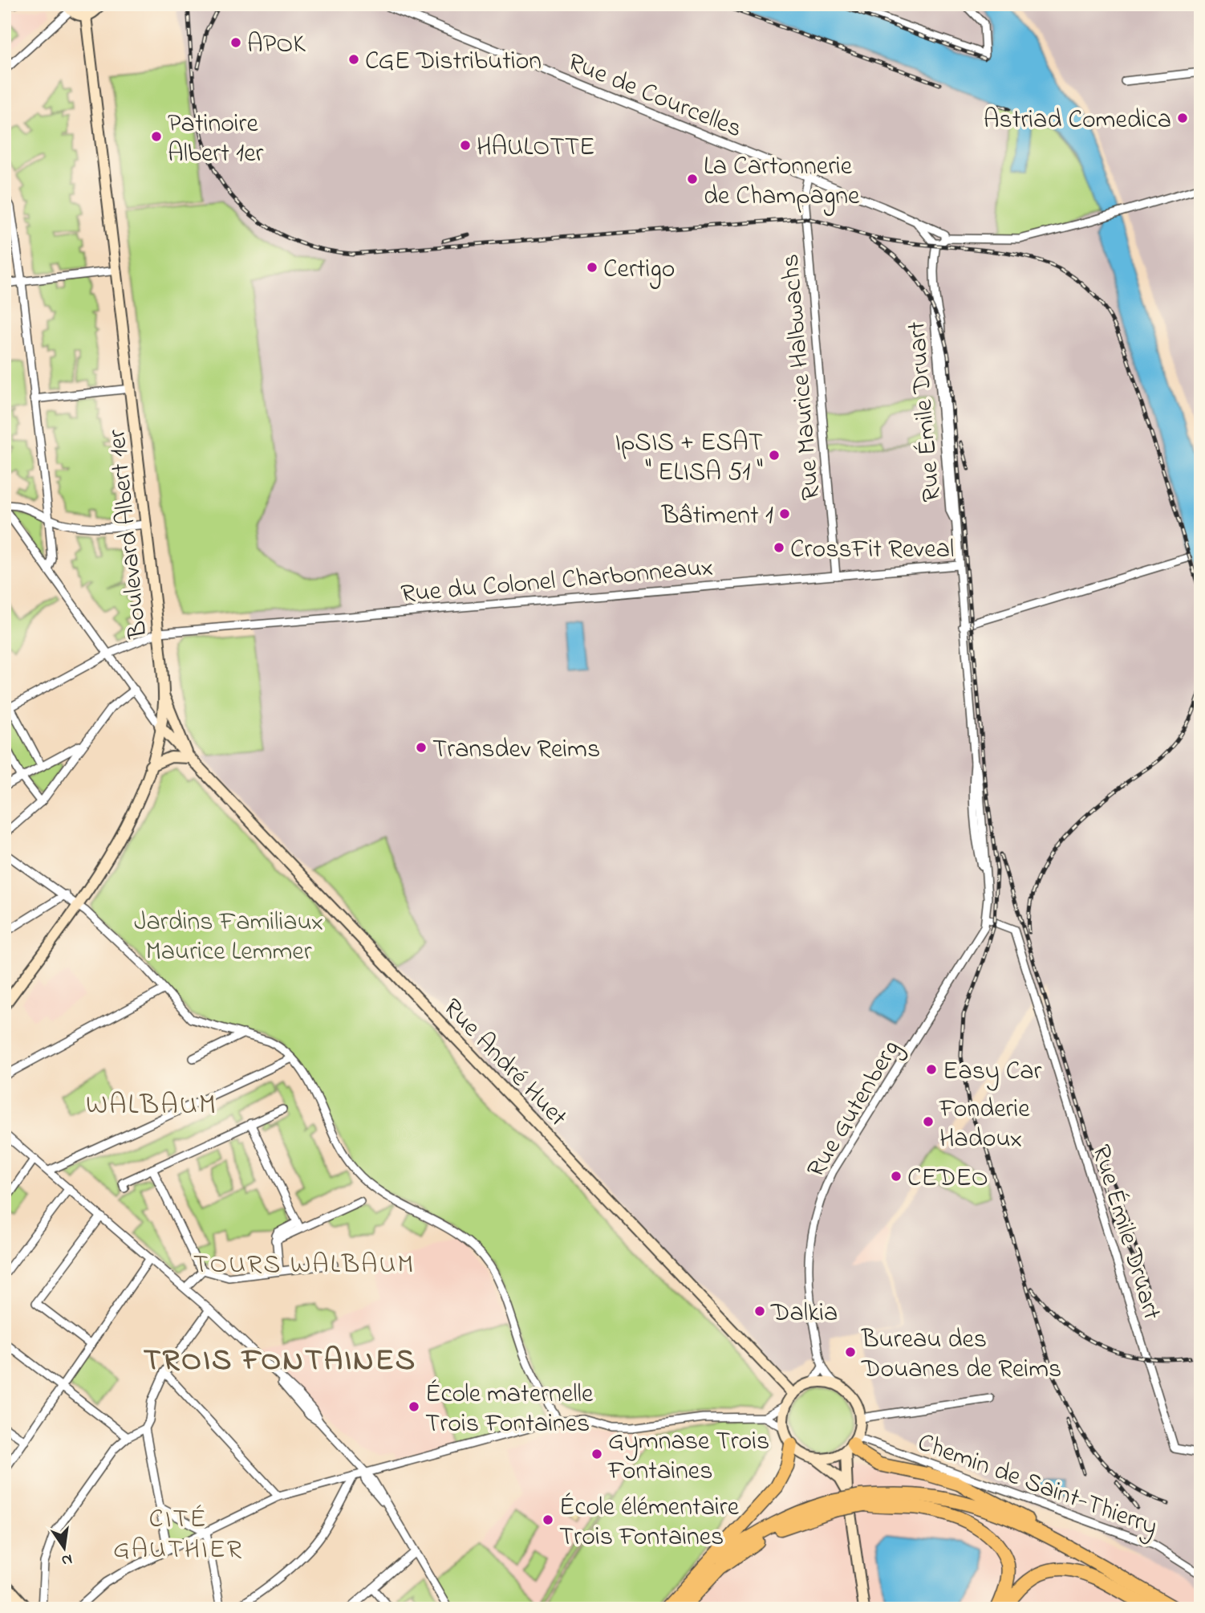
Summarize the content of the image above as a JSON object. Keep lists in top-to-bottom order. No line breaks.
{"streets":{"street":["Rue de Courcelles","Rue Maurice Halbwachs","Rue Émile Druart","Boulevard Albert 1er","Rue du Colonel Charbonneaux","Rue André Huet","Rue Gutenberg","Chemin de Saint-Thierry"]},"crossings":[["Rue de Courcelles","Rue Maurice Halbwachs"],["Rue de Courcelles","Rue Émile Druart"],["Rue Maurice Halbwachs","Rue du Colonel Charbonneaux"],["Rue Émile Druart","Rue du Colonel Charbonneaux"],["Rue Émile Druart","Rue Gutenberg"],["Boulevard Albert 1er","Rue du Colonel Charbonneaux"],["Boulevard Albert 1er","Rue André Huet"],["Rue André Huet","Chemin de Saint-Thierry"]],"districts":["WALBAUM","TOURS WALBAUM","TROIS FONTAINES","CITÉ GAUTHIER"],"parks":["Jardins Familiaux Maurice Lemmer"],"places":["APOK","CGE Distribution","Astriad Comedica","Patinoire Albert 1er","HAULOTTE","La Cartonnerie de Champagne","Certigo","IpSIS + ESAT \" ELISA 51 \"","Bâtiment 1","CrossFit Reveal","Transdev Reims","Easy Car","Fonderie Hadoux","CEDEO","Dalkia","Bureau des Douanes de Reims","École maternelle Trois Fontaines","Gymnase Trois Fontaines","École élémentaire Trois Fontaines"],"north":"bottom"}
